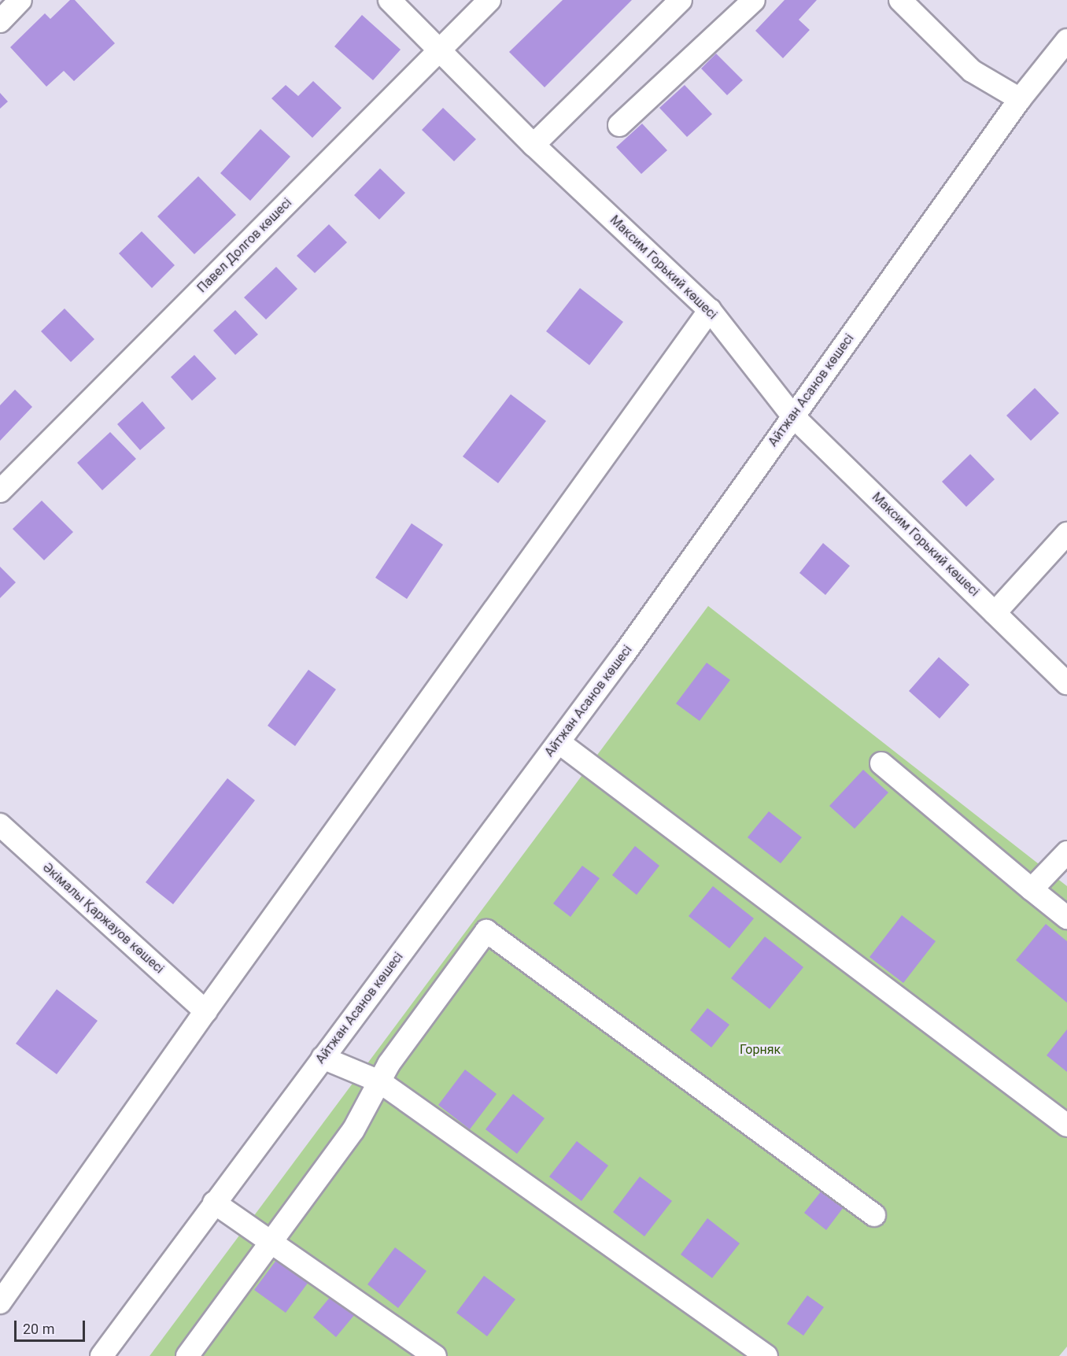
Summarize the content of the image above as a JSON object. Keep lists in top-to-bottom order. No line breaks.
{"streets":{"street":["Павел Долгов көшесі","Максим Горький көшесі","Айтжан Асанов көшесі","Әкімалы Қаржауов көшесі"]},"crossings":[["Павел Долгов көшесі","Максим Горький көшесі"],["Максим Горький көшесі","Айтжан Асанов көшесі"]],"parks":["Горняк"],"scale_bar":"20 m"}
